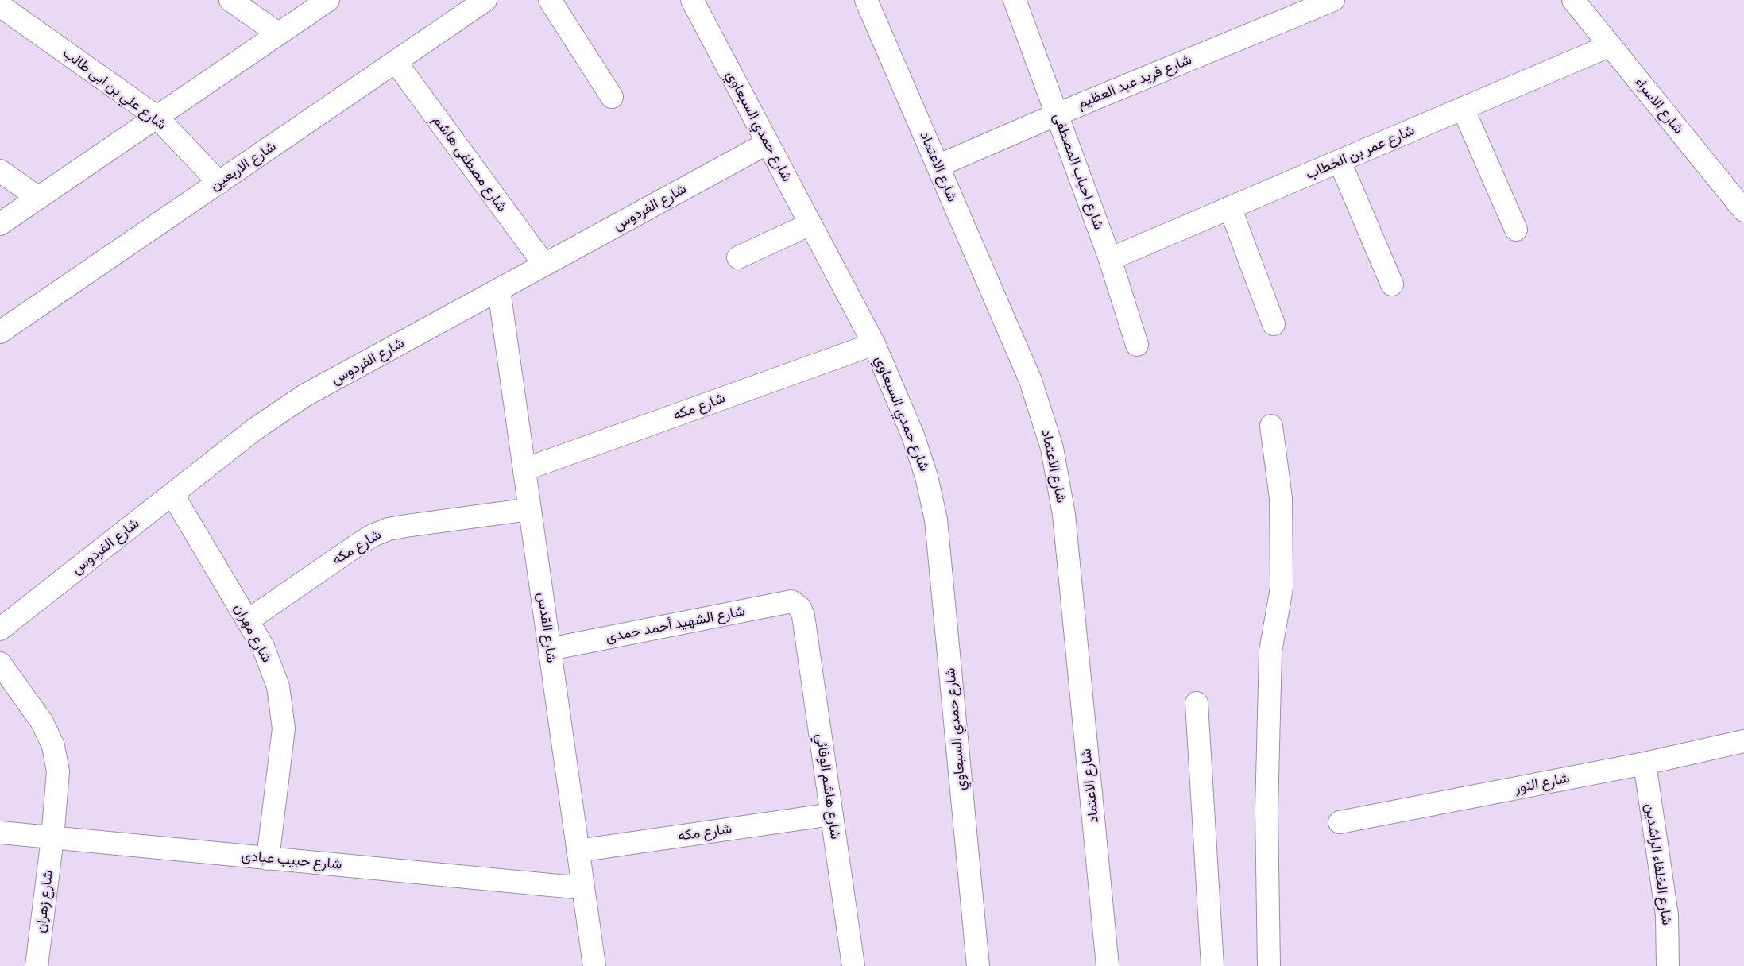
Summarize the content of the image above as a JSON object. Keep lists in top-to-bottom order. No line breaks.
{"streets":{"street":["شارع فريد عبد العظيم","شارع علي بن ابى طالب","شارع الاسراء","شارع حمدي السبعاوي","شارع عمر بن الخطاب","شارع مصطفى هاشم","شارع الاربعين","شارع الاعتماد","شارع احباب المصطفى","شارع الفردوس","شارع مكه","شارع الشهيد أحمد حمدى","شارع القدس","شارع مهران","شارع النور","شارع هاشم الوفائي","شارع حبيب عبادى","شارع الخلفاء الراشدين","شارع زهران"]},"crossings":[["شارع فريد عبد العظيم","شارع الاعتماد"],["شارع فريد عبد العظيم","شارع احباب المصطفى"],["شارع علي بن ابى طالب","شارع الاربعين"],["شارع الاسراء","شارع عمر بن الخطاب"],["شارع حمدي السبعاوي","شارع الفردوس"],["شارع حمدي السبعاوي","شارع مكه"],["شارع عمر بن الخطاب","شارع احباب المصطفى"],["شارع مصطفى هاشم","شارع الاربعين"],["شارع مصطفى هاشم","شارع الفردوس"],["شارع الفردوس","شارع القدس"],["شارع الفردوس","شارع مهران"],["شارع مكه","شارع القدس"],["شارع مكه","شارع مهران"],["شارع مكه","شارع هاشم الوفائي"],["شارع الشهيد أحمد حمدى","شارع القدس"],["شارع الشهيد أحمد حمدى","شارع هاشم الوفائي"],["شارع القدس","شارع حبيب عبادى"],["شارع مهران","شارع حبيب عبادى"],["شارع النور","شارع الخلفاء الراشدين"],["شارع حبيب عبادى","شارع زهران"]]}
